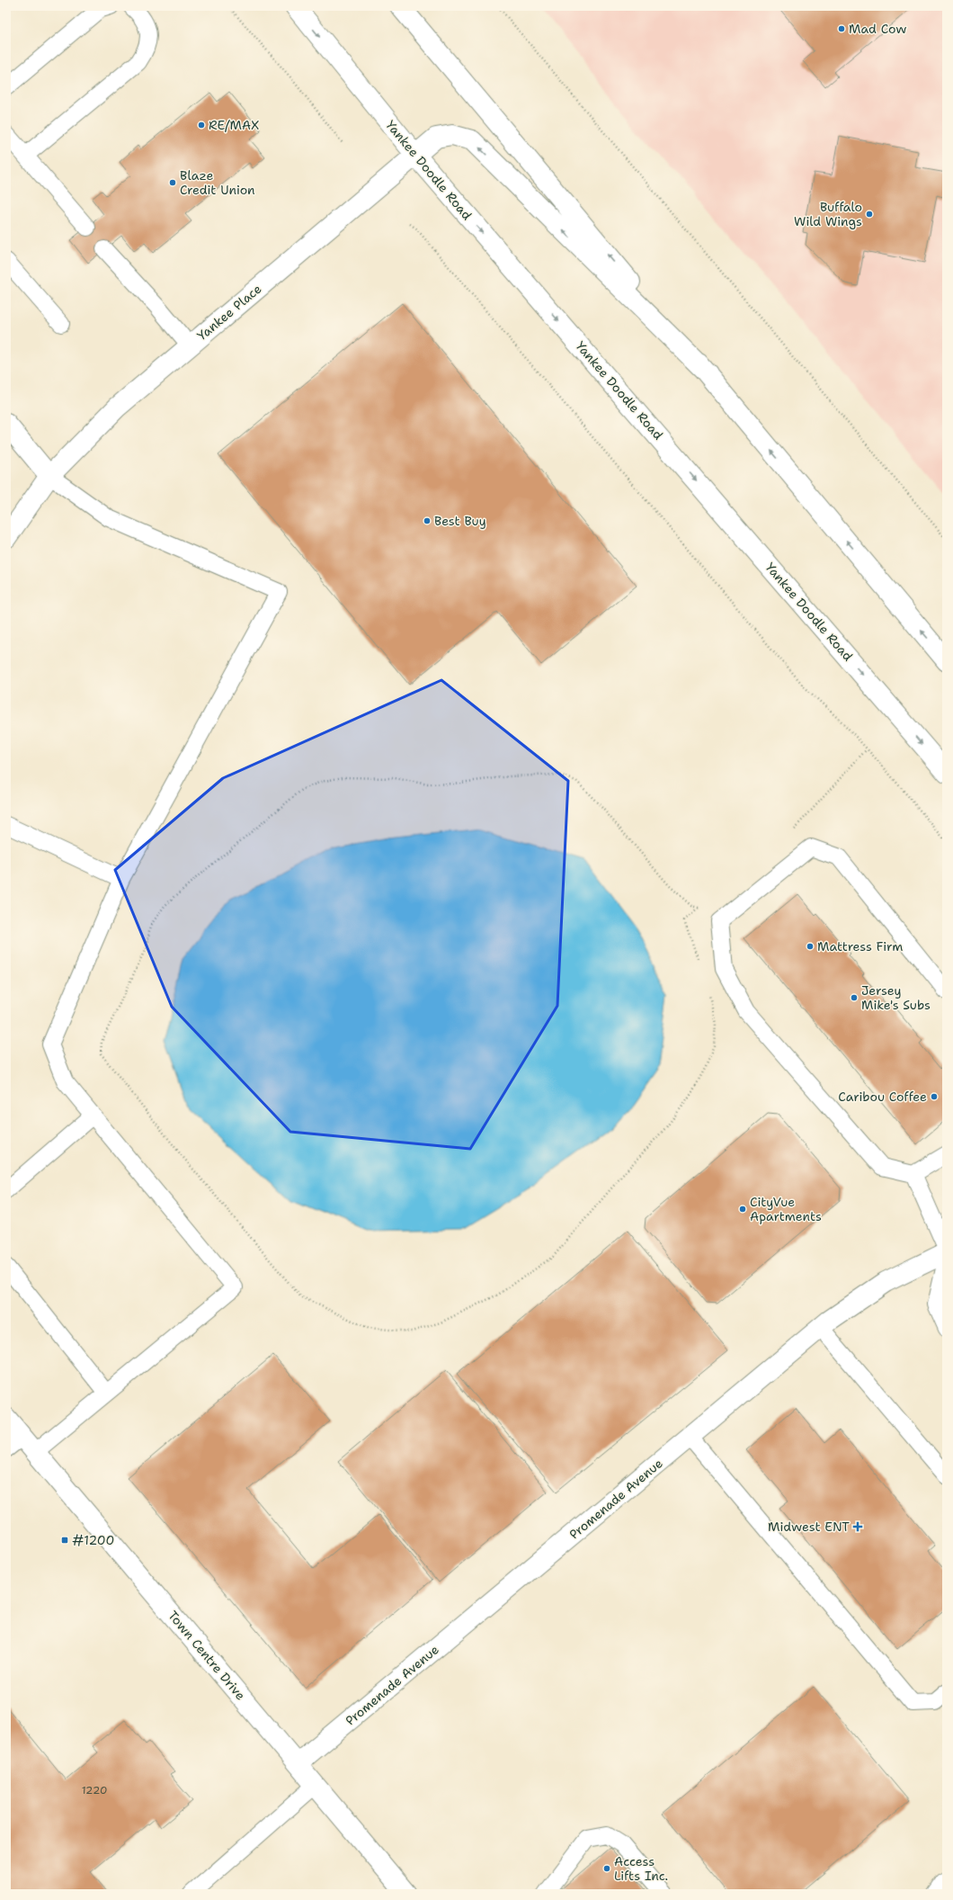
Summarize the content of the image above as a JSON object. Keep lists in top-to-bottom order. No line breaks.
{"streets":{"main road":["Yankee Doodle Road","Yankee Place","Promenade Avenue","Town Centre Drive"]},"crossings":[["Yankee Doodle Road","Yankee Place"],["Promenade Avenue","Town Centre Drive"]],"places":{"other":["Mad Cow","RE/MAX","Blaze Credit Union","Buffalo Wild Wings","Best Buy","Mattress Firm","Jersey Mike's Subs","Caribou Coffee","CityVue Apartments","Access Lifts Inc."],"health":["Midwest ENT"],"transit":["#1200"]},"house_numbers":["1220"]}
